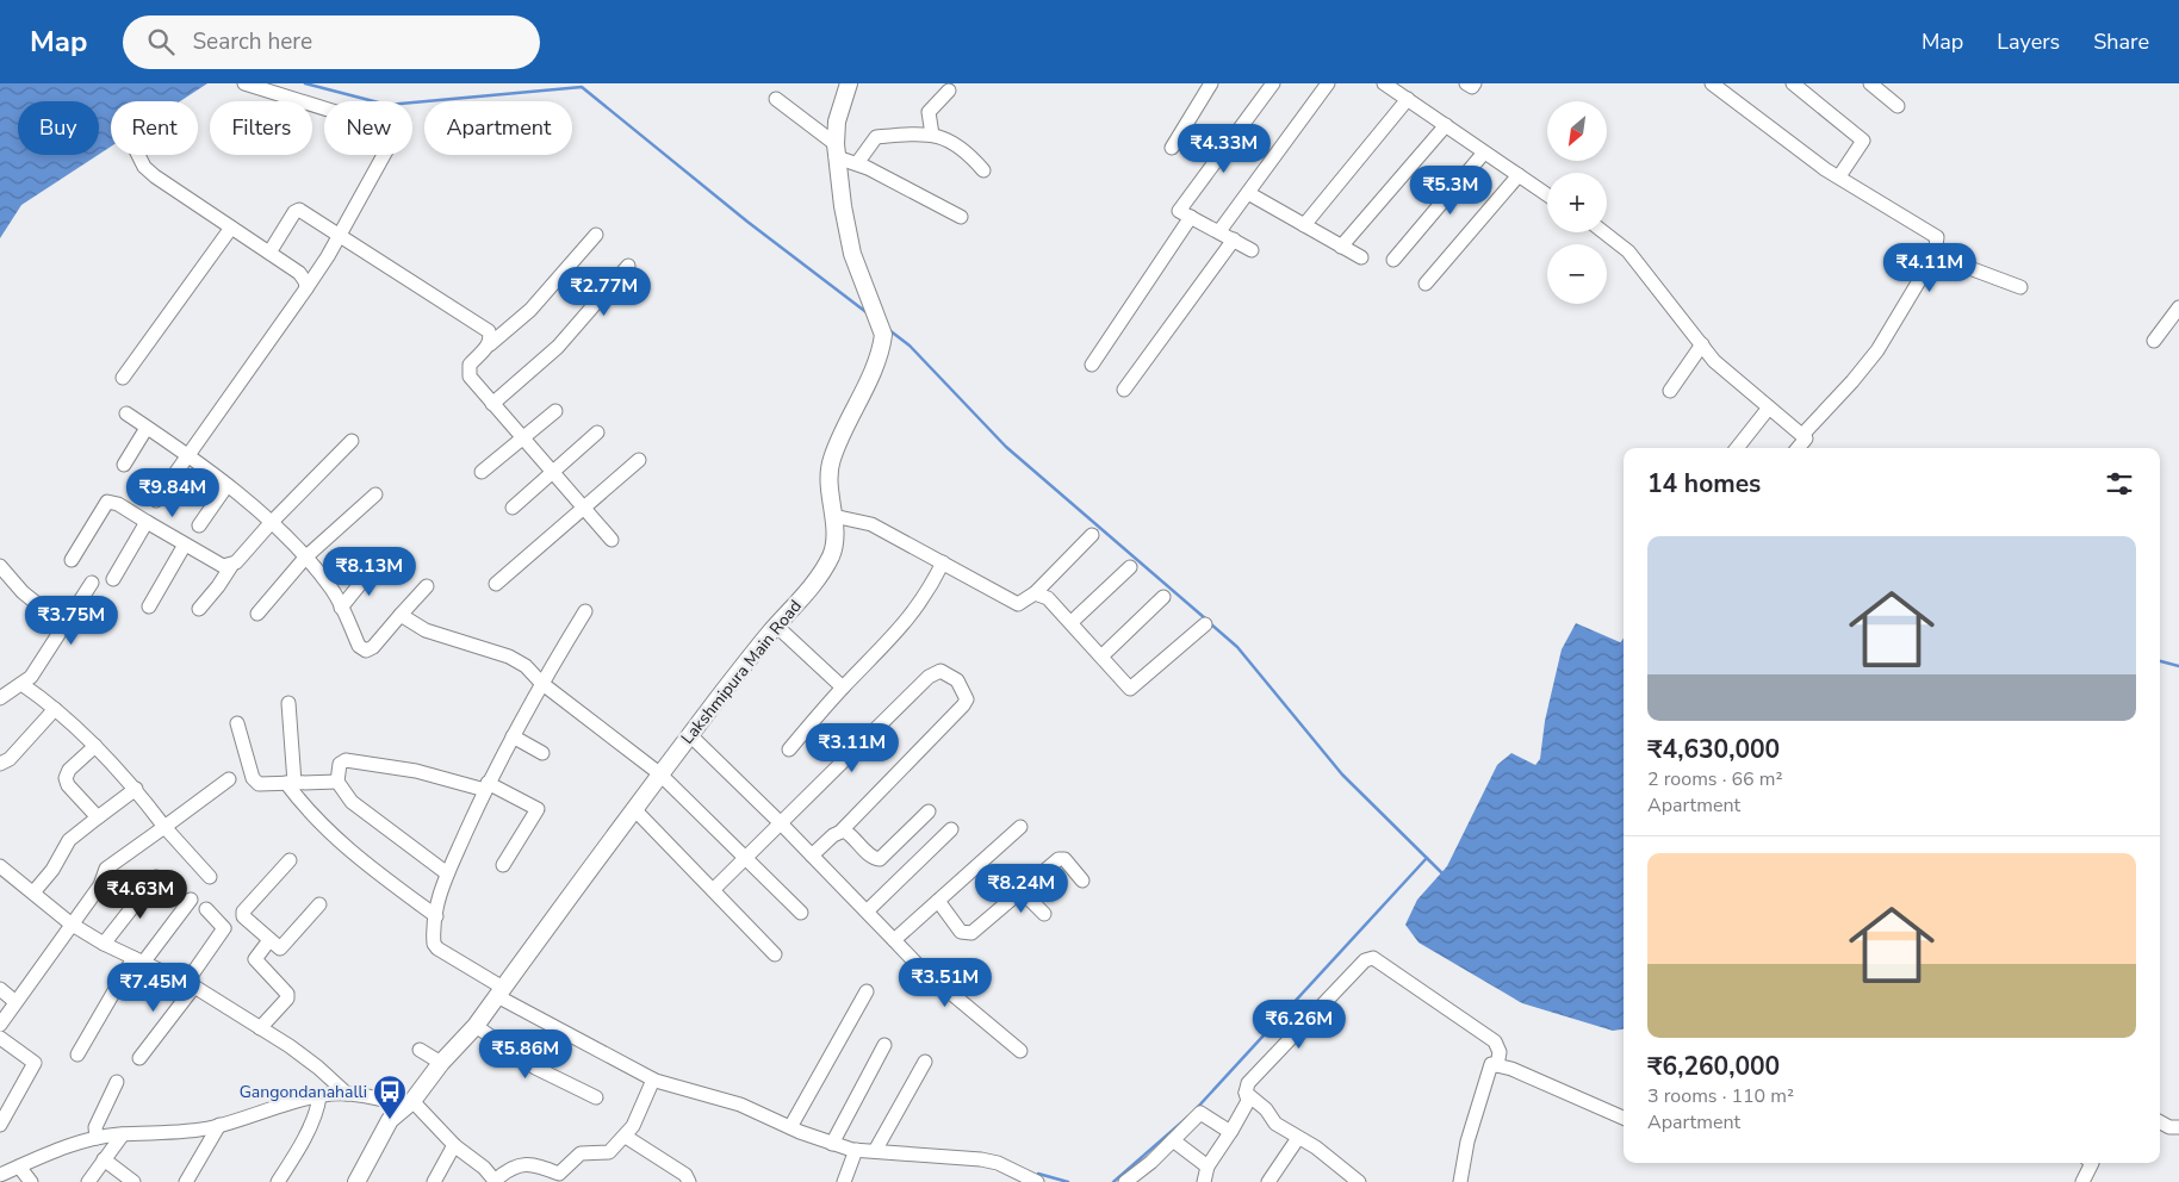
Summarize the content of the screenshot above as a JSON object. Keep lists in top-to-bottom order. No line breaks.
{"streets":{"main road":["Lakshmipura Main Road"]},"places":{"bus stop":["Gangondanahalli"]},"north":"bottom left","page":{"header":"Map","search":"Search here","nav":["Map","Layers","Share"],"map_buttons":["+","−"],"chip":["Buy","Rent","Filters","New","Apartment"],"price":["₹4.33M","₹5.3M","₹4.11M","₹2.77M","₹9.84M","₹8.13M","₹3.75M","₹3.11M","₹8.24M","₹4.63M","₹3.51M","₹7.45M","₹6.26M","₹5.86M"],"heading":"14 homes","list":[{"name":"₹4,630,000","note":"2 rooms · 66 m² · Apartment"},{"name":"₹6,260,000","note":"3 rooms · 110 m² · Apartment"}]}}
